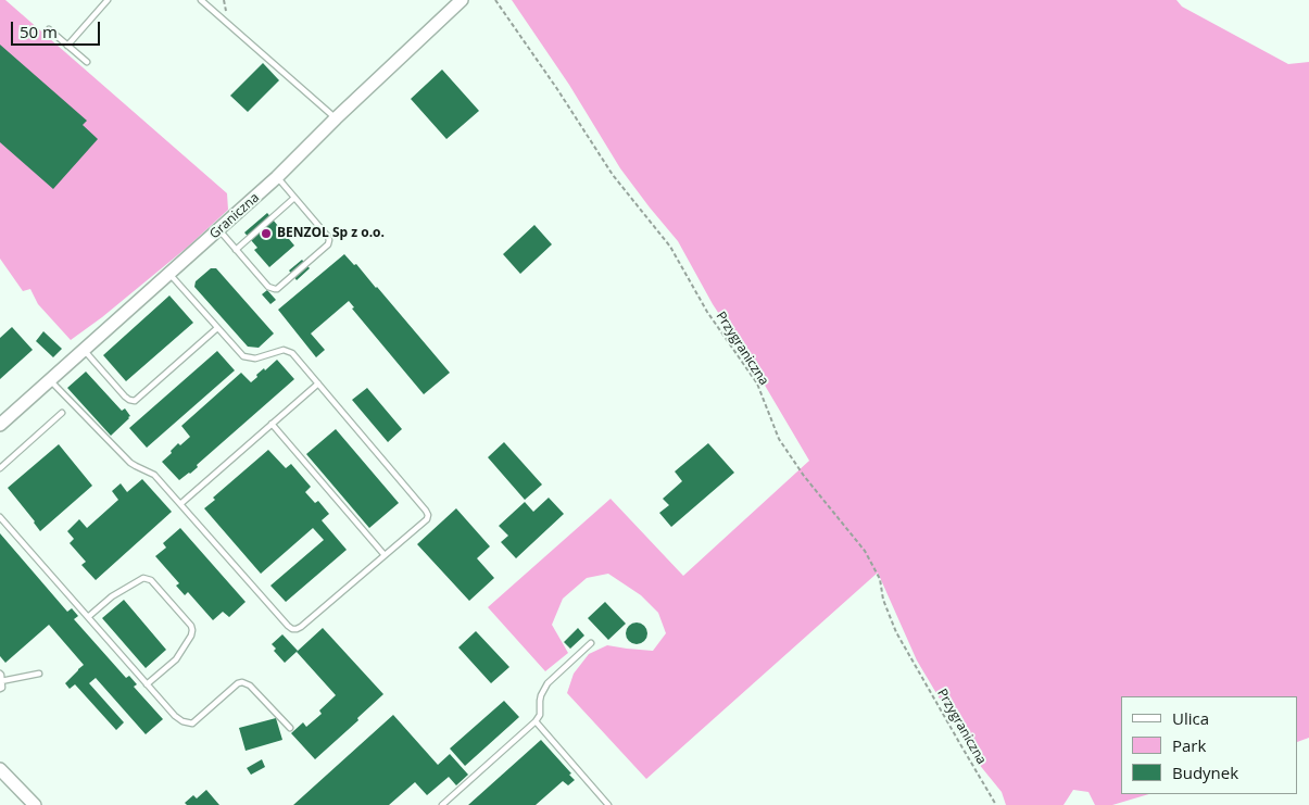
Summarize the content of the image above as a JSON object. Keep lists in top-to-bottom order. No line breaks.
{"streets":{"street":["Graniczna"],"path":["Przygraniczna"]},"places":["BENZOL Sp z o.o."],"legend":["Ulica","Park","Budynek"],"scale_bar":"50 m"}
